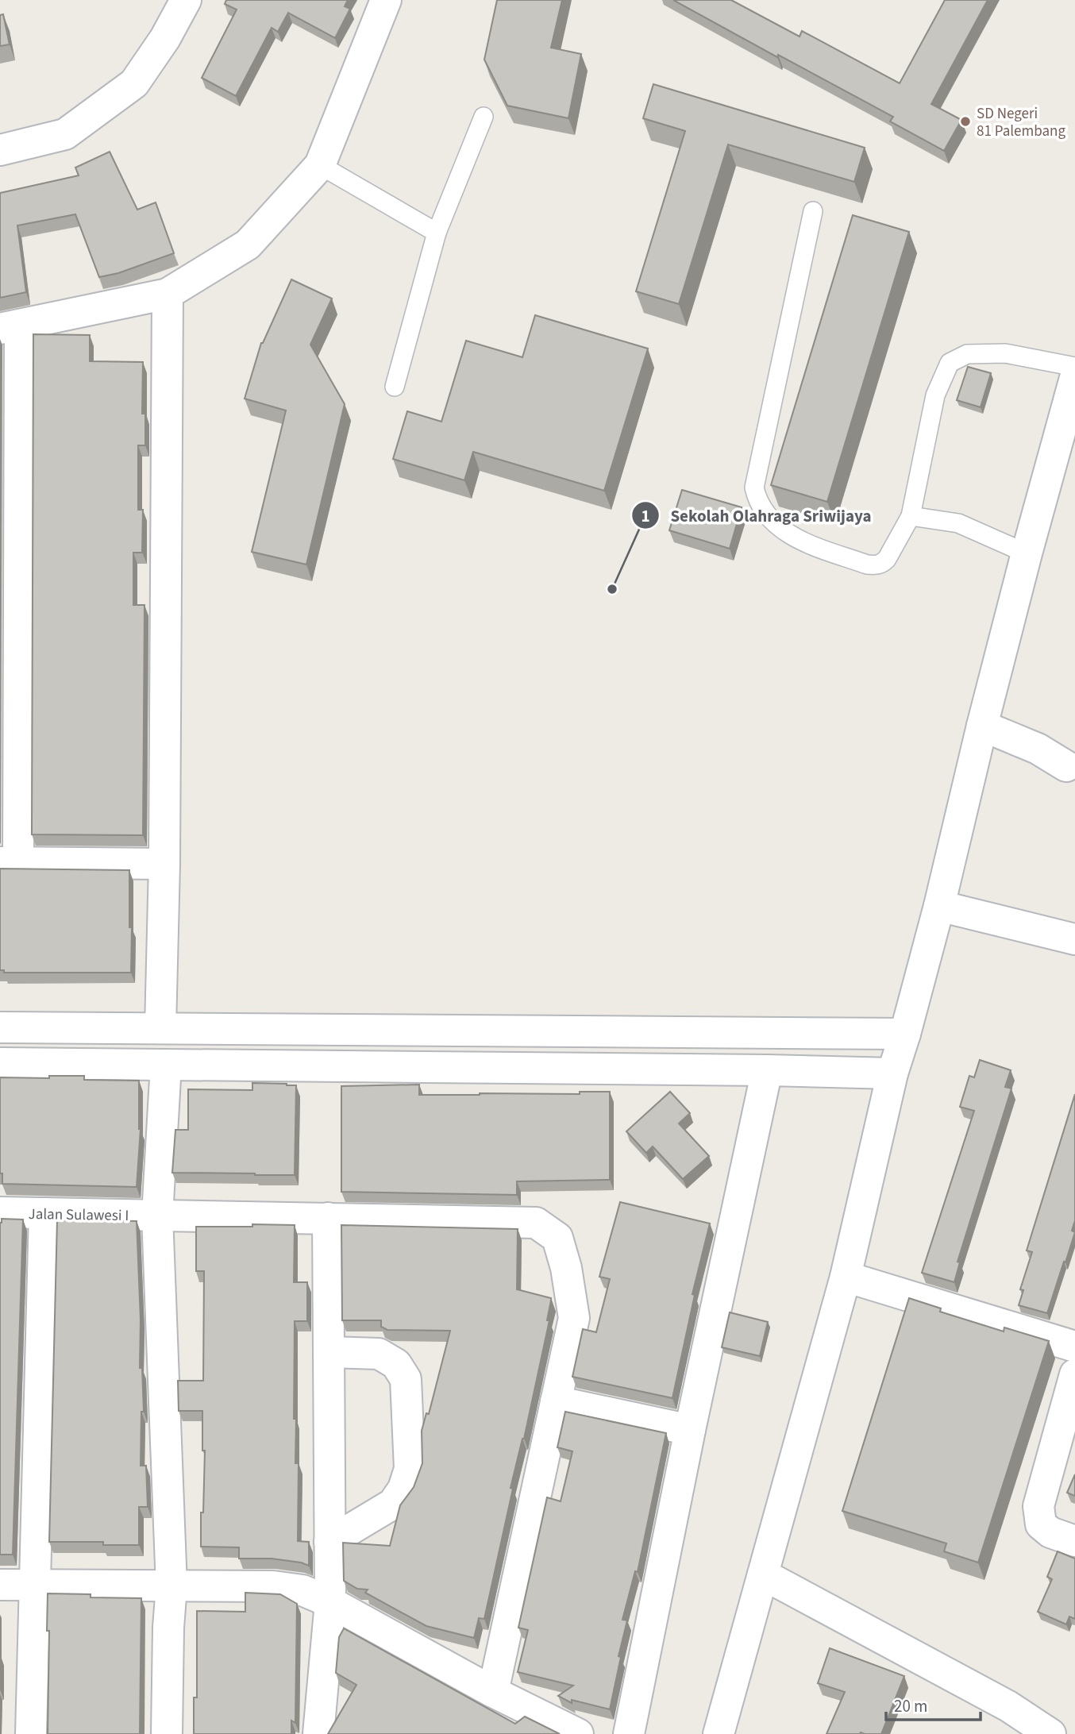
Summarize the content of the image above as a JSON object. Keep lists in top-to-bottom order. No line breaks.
{"streets":{"street":["Jalan Sulawesi I"]},"places":["SD Negeri 81 Palembang","Sekolah Olahraga Sriwijaya"],"scale_bar":"20 m"}
